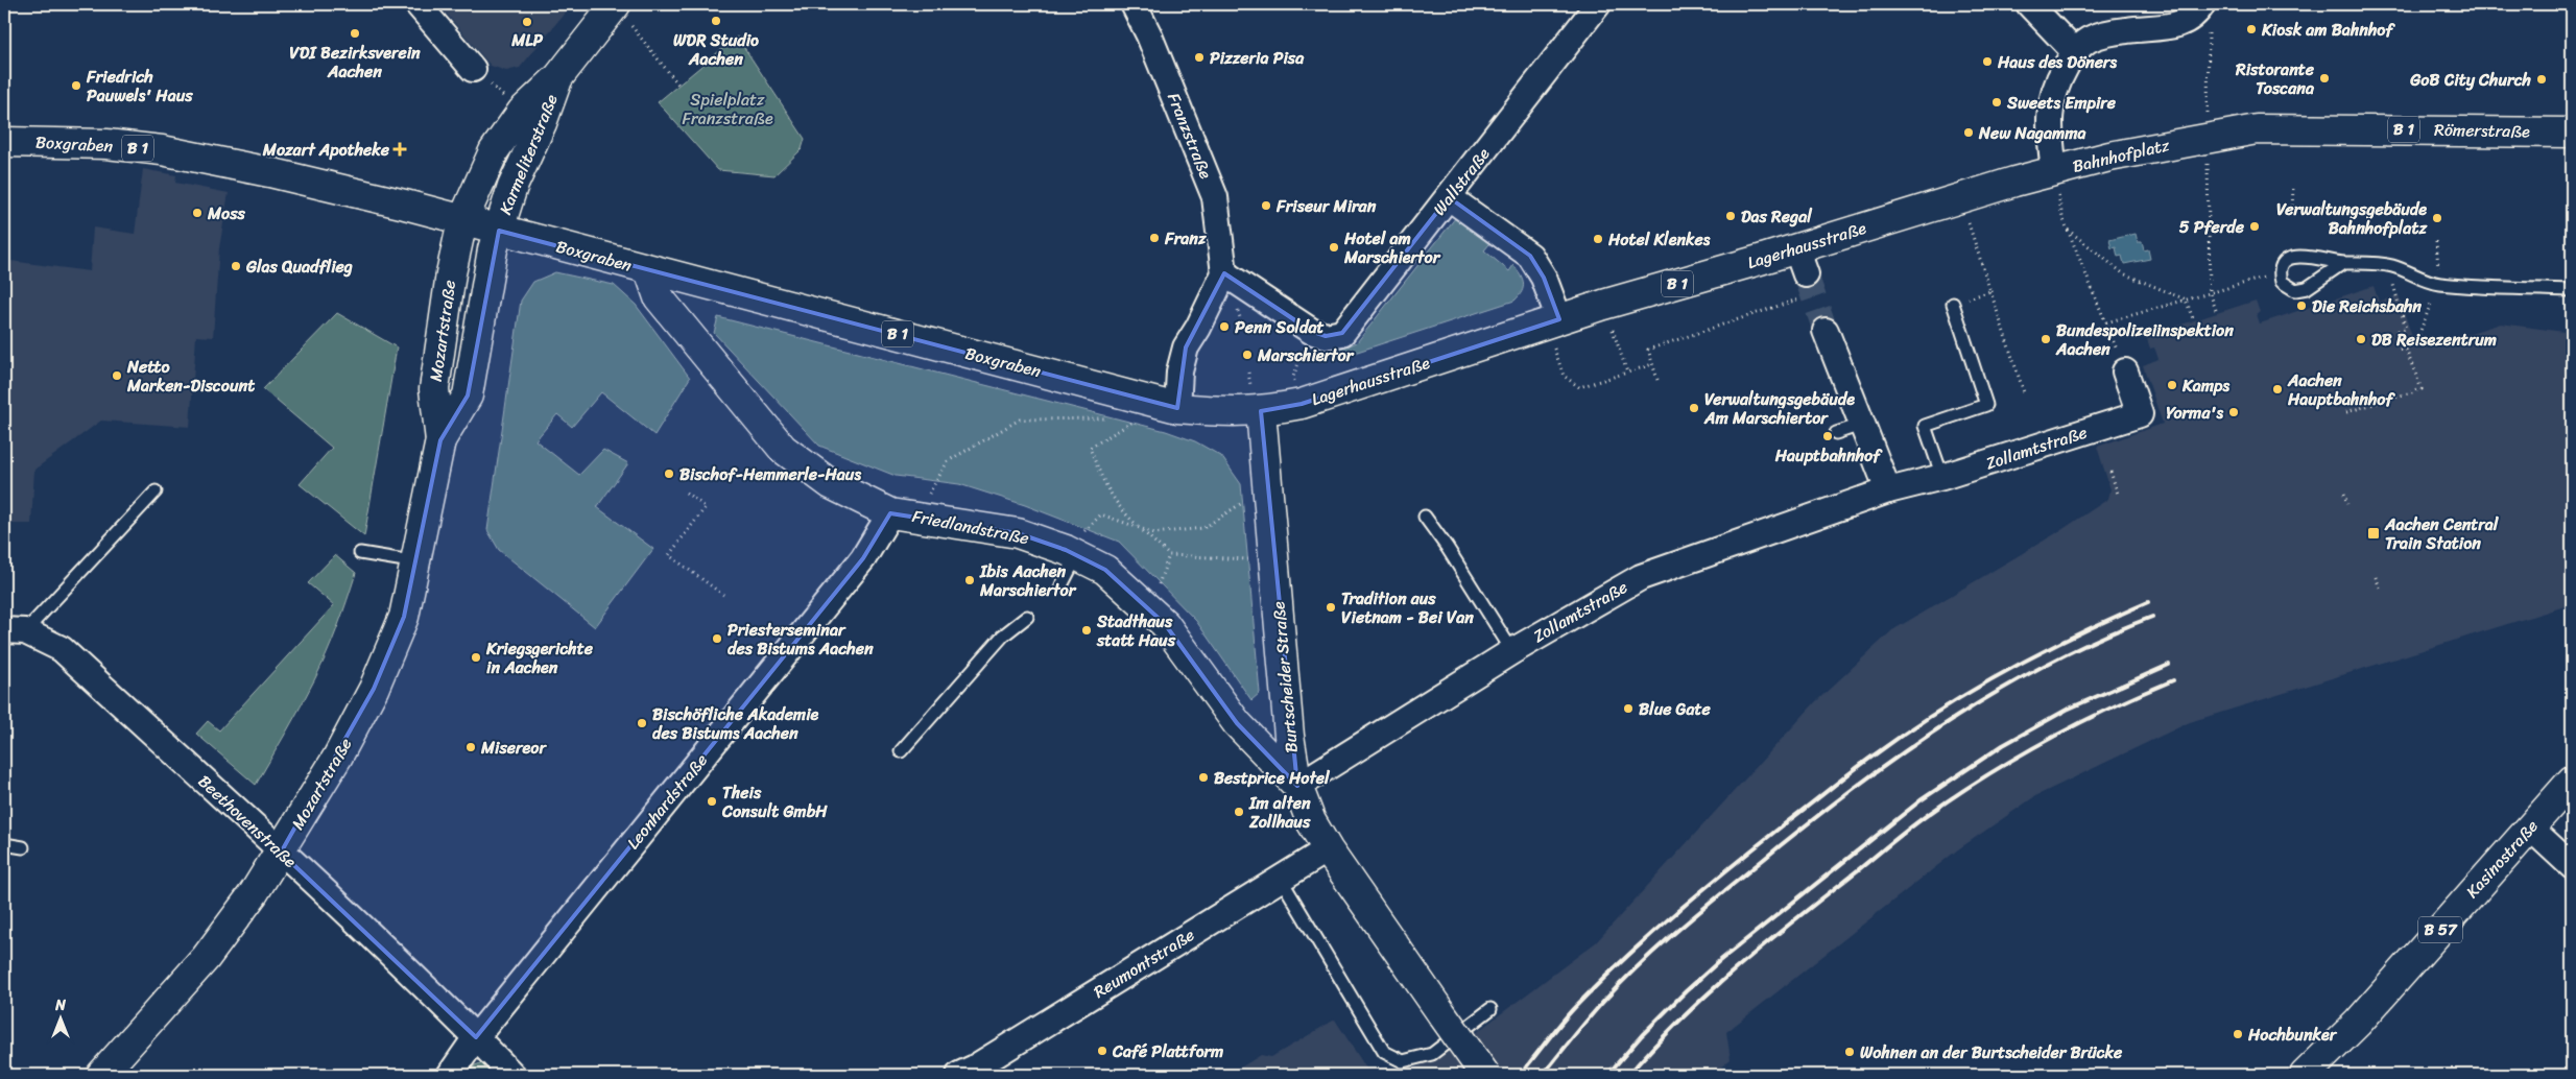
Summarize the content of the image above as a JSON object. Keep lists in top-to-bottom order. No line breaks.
{"streets":{"main road":["B 1","Römerstraße","Boxgraben","Karmeliterstraße","Bahnhofplatz","Lagerhausstraße","Mozartstraße","Friedlandstraße","Burtscheider Straße","Kasinostraße","B 57"],"street":["Franzstraße","Wallstraße","Zollamtstraße","Leonhardstraße","Beethovenstraße","Reumontstraße"]},"crossings":[["Römerstraße","Bahnhofplatz"],["Boxgraben","Karmeliterstraße"],["Boxgraben","Lagerhausstraße"],["Boxgraben","Mozartstraße"],["Boxgraben","Friedlandstraße"],["Karmeliterstraße","Mozartstraße"],["Bahnhofplatz","Lagerhausstraße"],["Lagerhausstraße","Burtscheider Straße"],["Mozartstraße","Beethovenstraße"],["Zollamtstraße","Friedlandstraße"],["Zollamtstraße","Burtscheider Straße"],["Friedlandstraße","Burtscheider Straße"],["Friedlandstraße","Leonhardstraße"],["Burtscheider Straße","Reumontstraße"],["Leonhardstraße","Beethovenstraße"]],"parks":["Spielplatz Franzstraße"],"places":{"other":["WDR Studio Aachen","MLP","Kiosk am Bahnhof","VDI Bezirksverein Aachen","Pizzeria Pisa","Haus des Döners","Ristorante Toscana","GoB City Church","Friedrich Pauwels' Haus","Sweets Empire","New Nagamma","Friseur Miran","Moss","Das Regal","Verwaltungsgebäude Bahnhofplatz","5 Pferde","Franz","Hotel Klenkes","Hotel am Marschiertor","Glas Quadflieg","Die Reichsbahn","Penn Soldat","Bundespolizeiinspektion Aachen","DB Reisezentrum","Marschiertor","Netto Marken-Discount","Kamps","Aachen Hauptbahnhof","Verwaltungsgebäude Am Marschiertor","Yorma's","Hauptbahnhof","Bischof-Hemmerle-Haus","Ibis Aachen Marschiertor","Tradition aus Vietnam - Bei Van","Stadthaus statt Haus","Priesterseminar des Bistums Aachen","Kriegsgerichte in Aachen","Blue Gate","Bischöfliche Akademie des Bistums Aachen","Misereor","Bestprice Hotel","Theis Consult GmbH","Im alten Zollhaus","Hochbunker","Café Plattform","Wohnen an der Burtscheider Brücke"],"health":["Mozart Apotheke"],"transit":["Aachen Central Train Station"]},"north":"top"}
